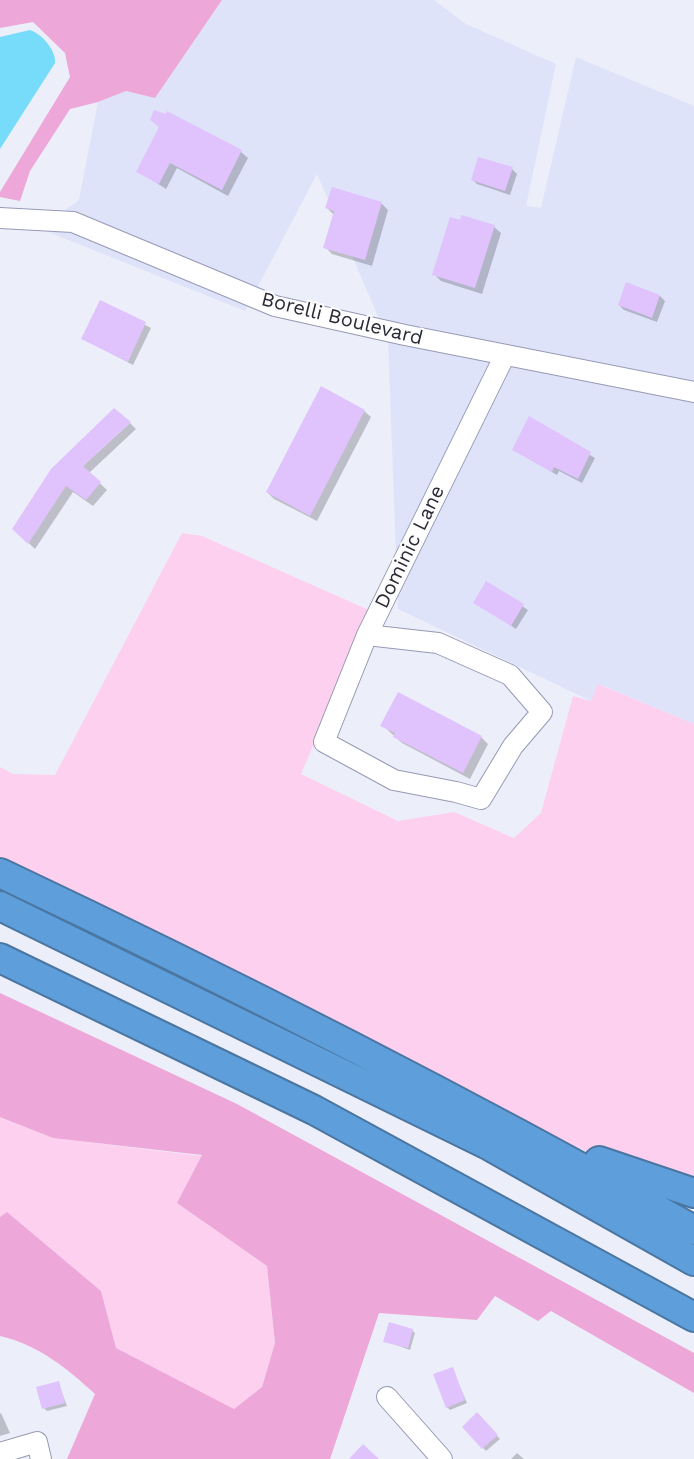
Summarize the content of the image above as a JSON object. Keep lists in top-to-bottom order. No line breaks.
{"streets":{"street":["Borelli Boulevard","Dominic Lane"]},"crossings":[["Borelli Boulevard","Dominic Lane"]]}
